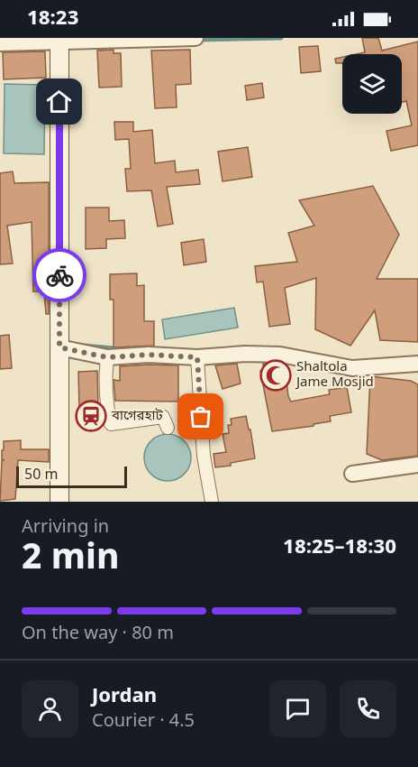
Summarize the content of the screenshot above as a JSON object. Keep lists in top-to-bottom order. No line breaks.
{"places":{"mosque":["Shaltola Jame Mosjid"],"station":["বাগেরহাট"]},"scale_bar":"50 m","page":{"status":"18:23","scale":"50 m","heading":["2 min","Arriving in","18:25–18:30"],"panel":["Jordan","Courier · 4.5"],"bar":"On the way · 80 m"}}
